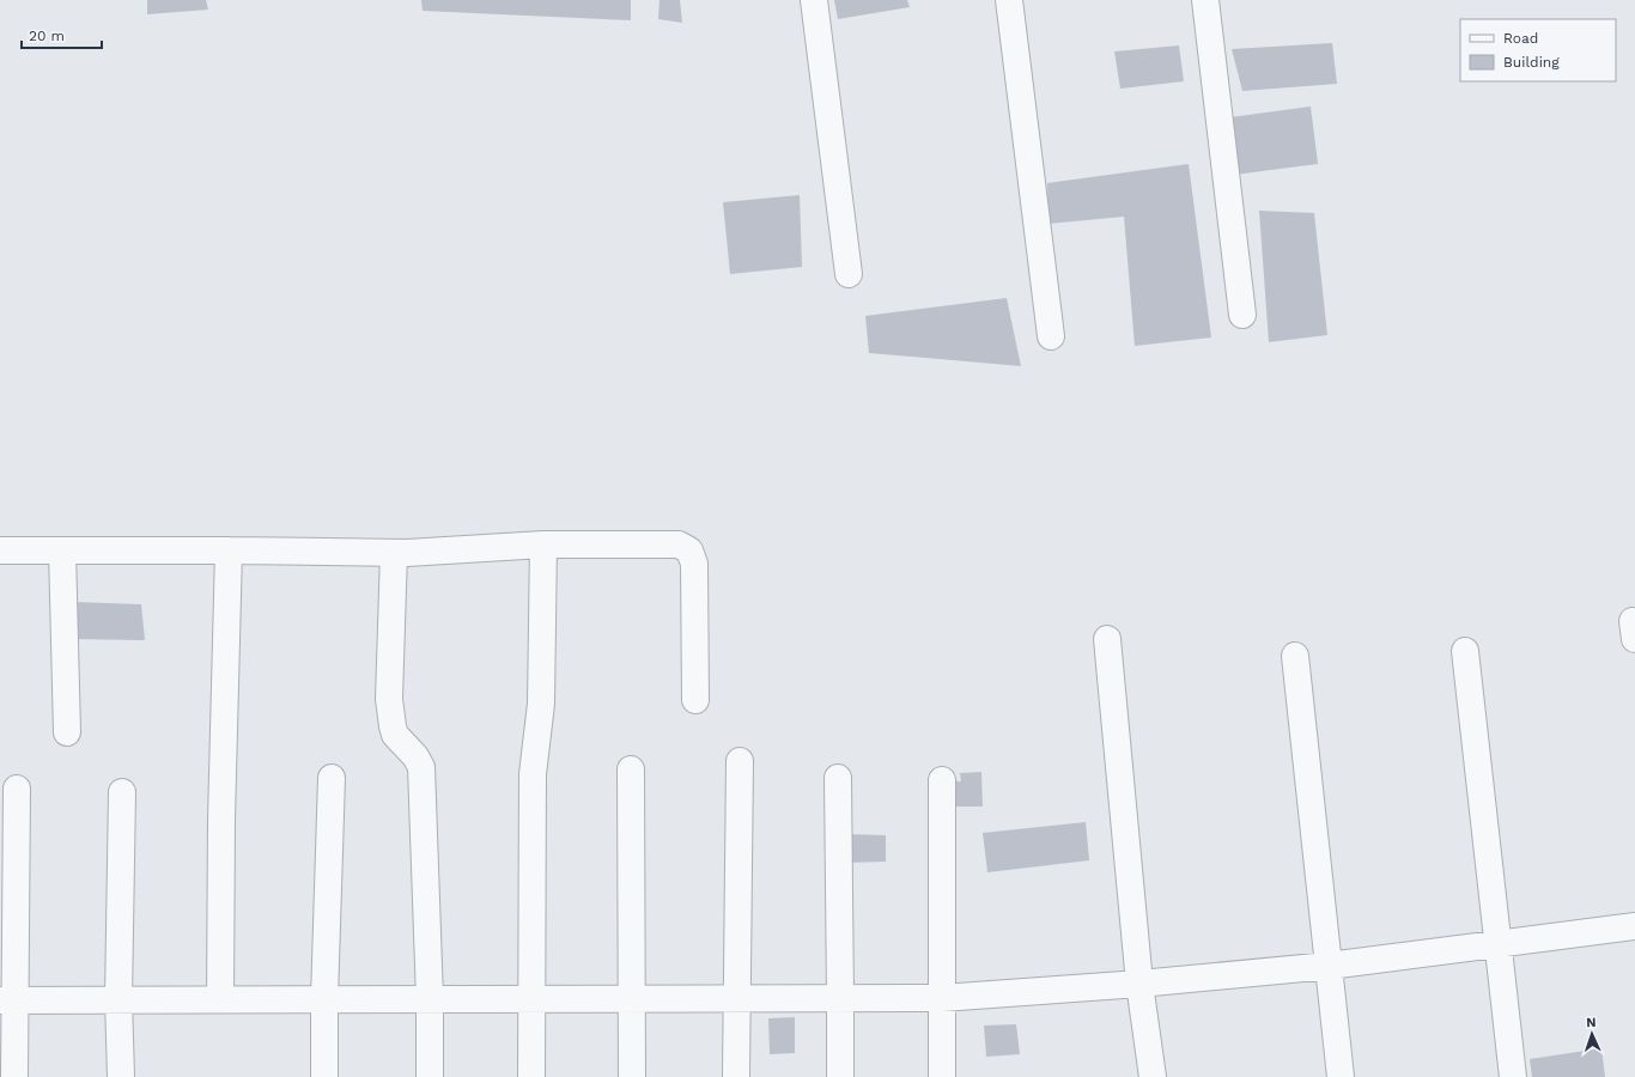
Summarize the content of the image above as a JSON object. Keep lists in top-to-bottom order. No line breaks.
{"legend":["Road","Building"],"scale_bar":"20 m","north":"top"}
